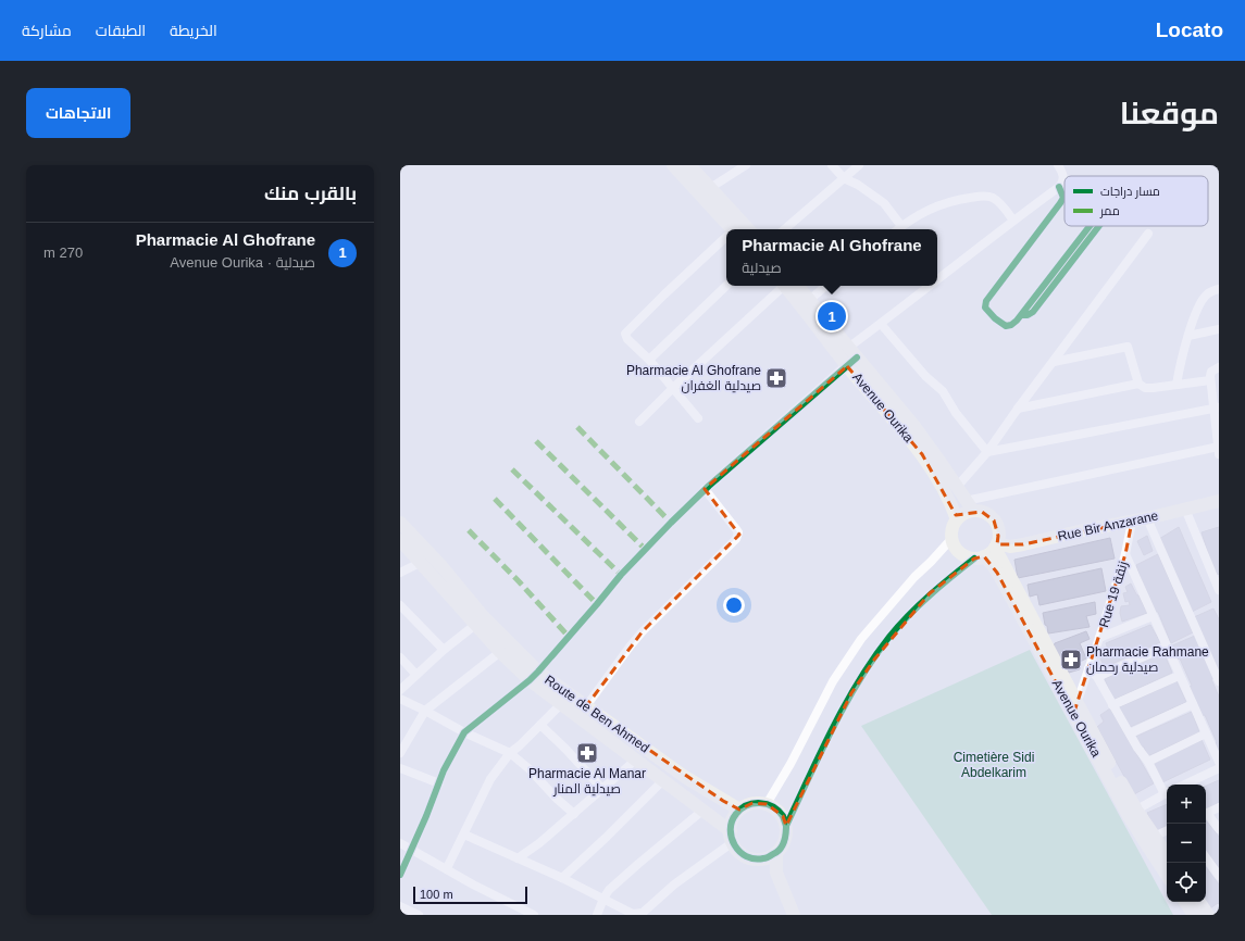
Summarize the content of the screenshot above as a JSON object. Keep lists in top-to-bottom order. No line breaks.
{"streets":{"street":["Avenue Ourika","Rue Bir Anzarane","Rue 19 زنقة","Route de Ben Ahmed"]},"crossings":[["Avenue Ourika","Rue Bir Anzarane"],["Avenue Ourika","Rue 19 زنقة"],["Rue Bir Anzarane","Rue 19 زنقة"]],"parks":["Cimetière Sidi Abdelkarim"],"places":{"pharmacy":["Pharmacie Al Ghofrane صيدلية الغفران","Pharmacie Rahmane صيدلية رحمان","Pharmacie Al Manar صيدلية المنار"]},"legend":["مسار دراجات","ممر"],"scale_bar":"100 m","page":{"header":"Locato","nav":["الخريطة","الطبقات","مشاركة"],"title":"موقعنا","buttons":"الاتجاهات","heading":"بالقرب منك","list":[{"mark":"1","name":"Pharmacie Al Ghofrane","note":"صيدلية · Avenue Ourika","value":"270 m"}],"popup":["Pharmacie Al Ghofrane","صيدلية"],"pins":"1","map_buttons":["+","−"],"scale":"100 m"}}
